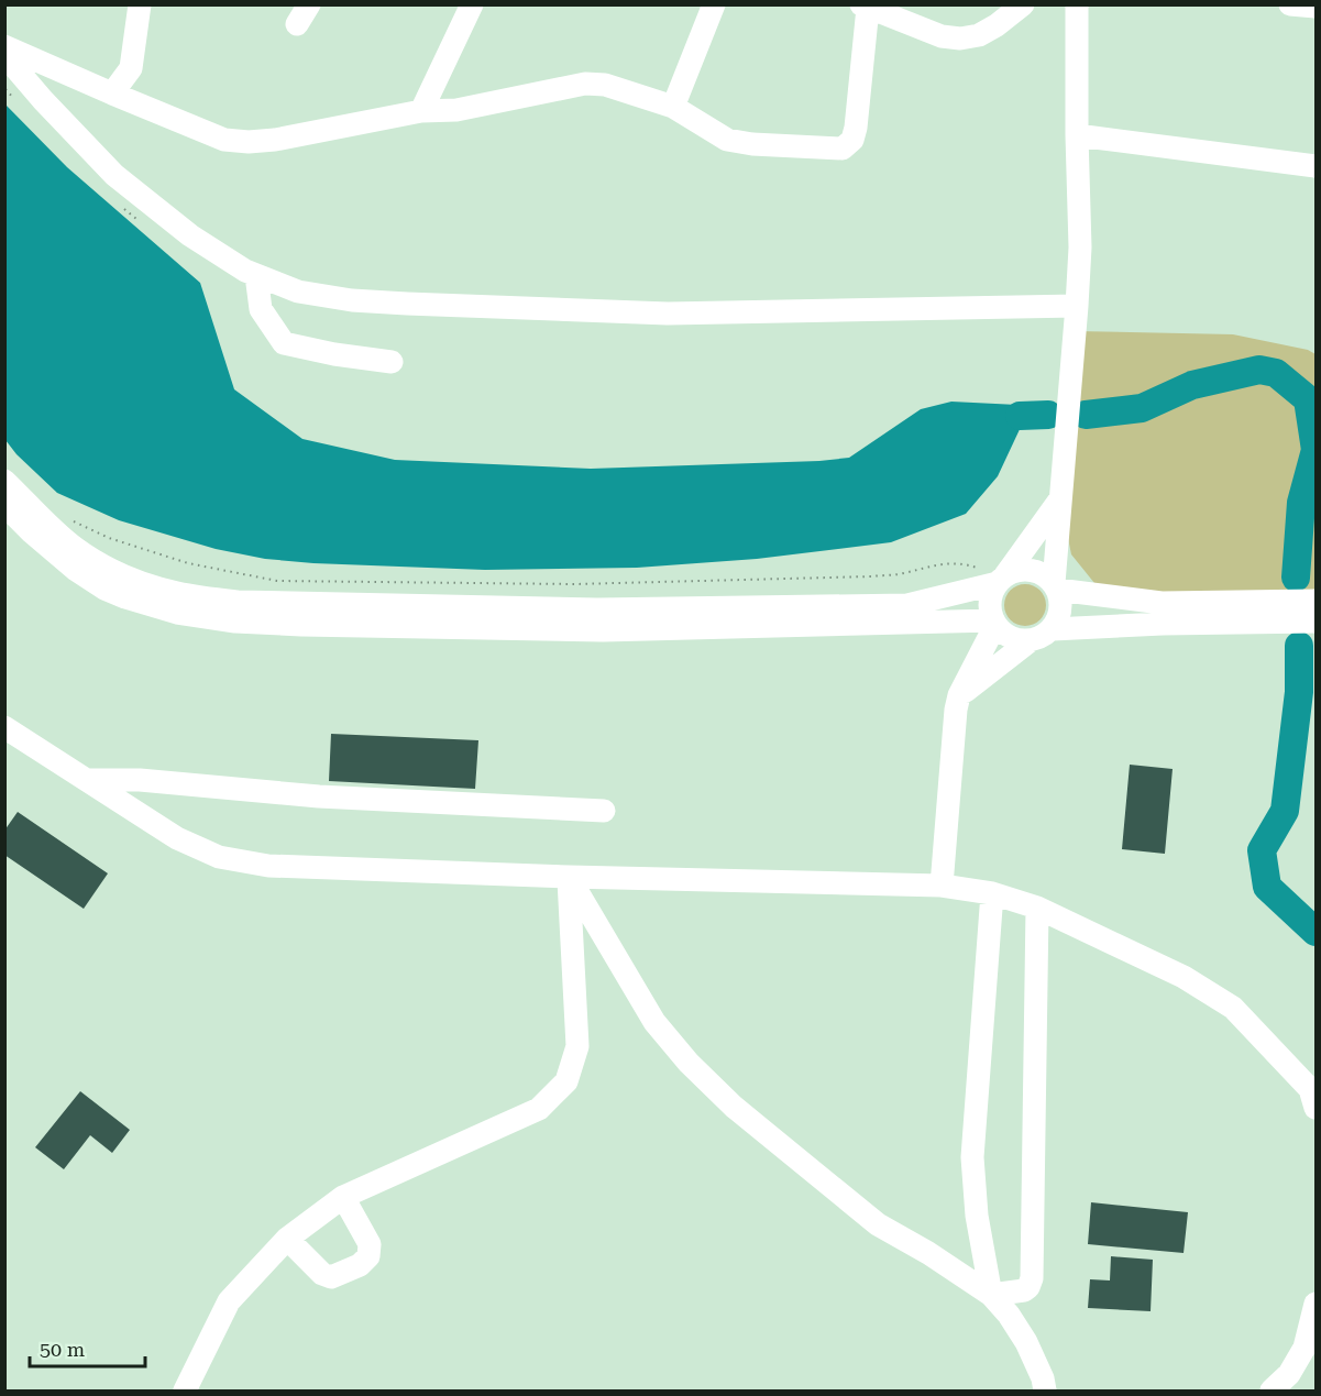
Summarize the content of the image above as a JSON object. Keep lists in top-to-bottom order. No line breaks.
{"scale_bar":"50 m"}
